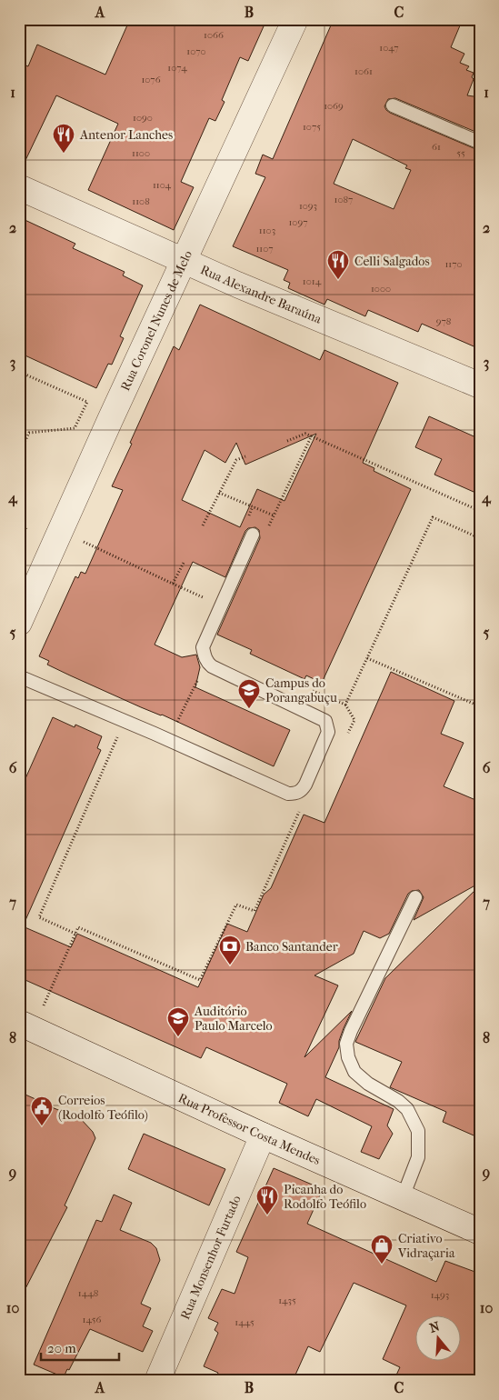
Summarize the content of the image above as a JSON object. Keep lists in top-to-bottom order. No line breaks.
{"streets":{"street":["Rua Alexandre Baraúna","Rua Coronel Nunes de Melo","Rua Professor Costa Mendes","Rua Monsenhor Furtado"]},"crossings":[["Rua Alexandre Baraúna","Rua Coronel Nunes de Melo"],["Rua Professor Costa Mendes","Rua Monsenhor Furtado"]],"places":{"restaurant":["Antenor Lanches","Celli Salgados","Picanha do Rodolfo Teófilo"],"school or university":["Campus do Porangabuçu","Auditório Paulo Marcelo"],"bank":["Banco Santander"],"public building":["Correios (Rodolfo Teófilo)"],"shop":["Criativo Vidraçaria"]},"house_numbers":["1066","1047","1070","1074","1061","1076","1069","1090","1075","61","1100","55","1104","1087","1108","1093","1097","1103","1107","1170","1014","1000","978","1448","1493","1435","1456","1445"],"scale_bar":"20 m","north":"top","grid":{"columns":["A","B","C"],"rows":["1","2","3","4","5","6","7","8","9","10"]}}
